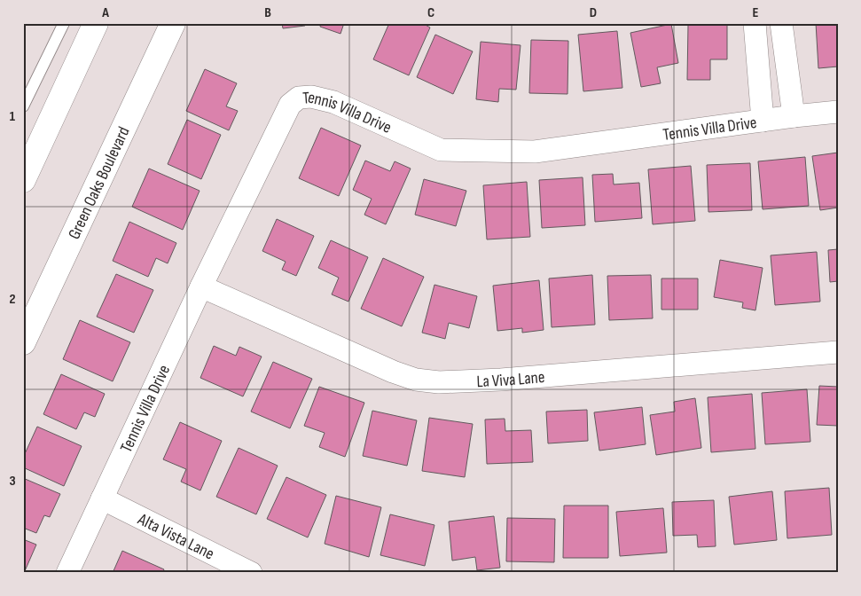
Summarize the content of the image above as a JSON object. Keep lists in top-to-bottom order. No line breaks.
{"streets":{"main road":["Green Oaks Boulevard"],"street":["Tennis Villa Drive","La Viva Lane","Alta Vista Lane"]},"crossings":[["Tennis Villa Drive","La Viva Lane"],["Tennis Villa Drive","Alta Vista Lane"]],"grid":{"columns":["A","B","C","D","E"],"rows":["1","2","3"]}}
